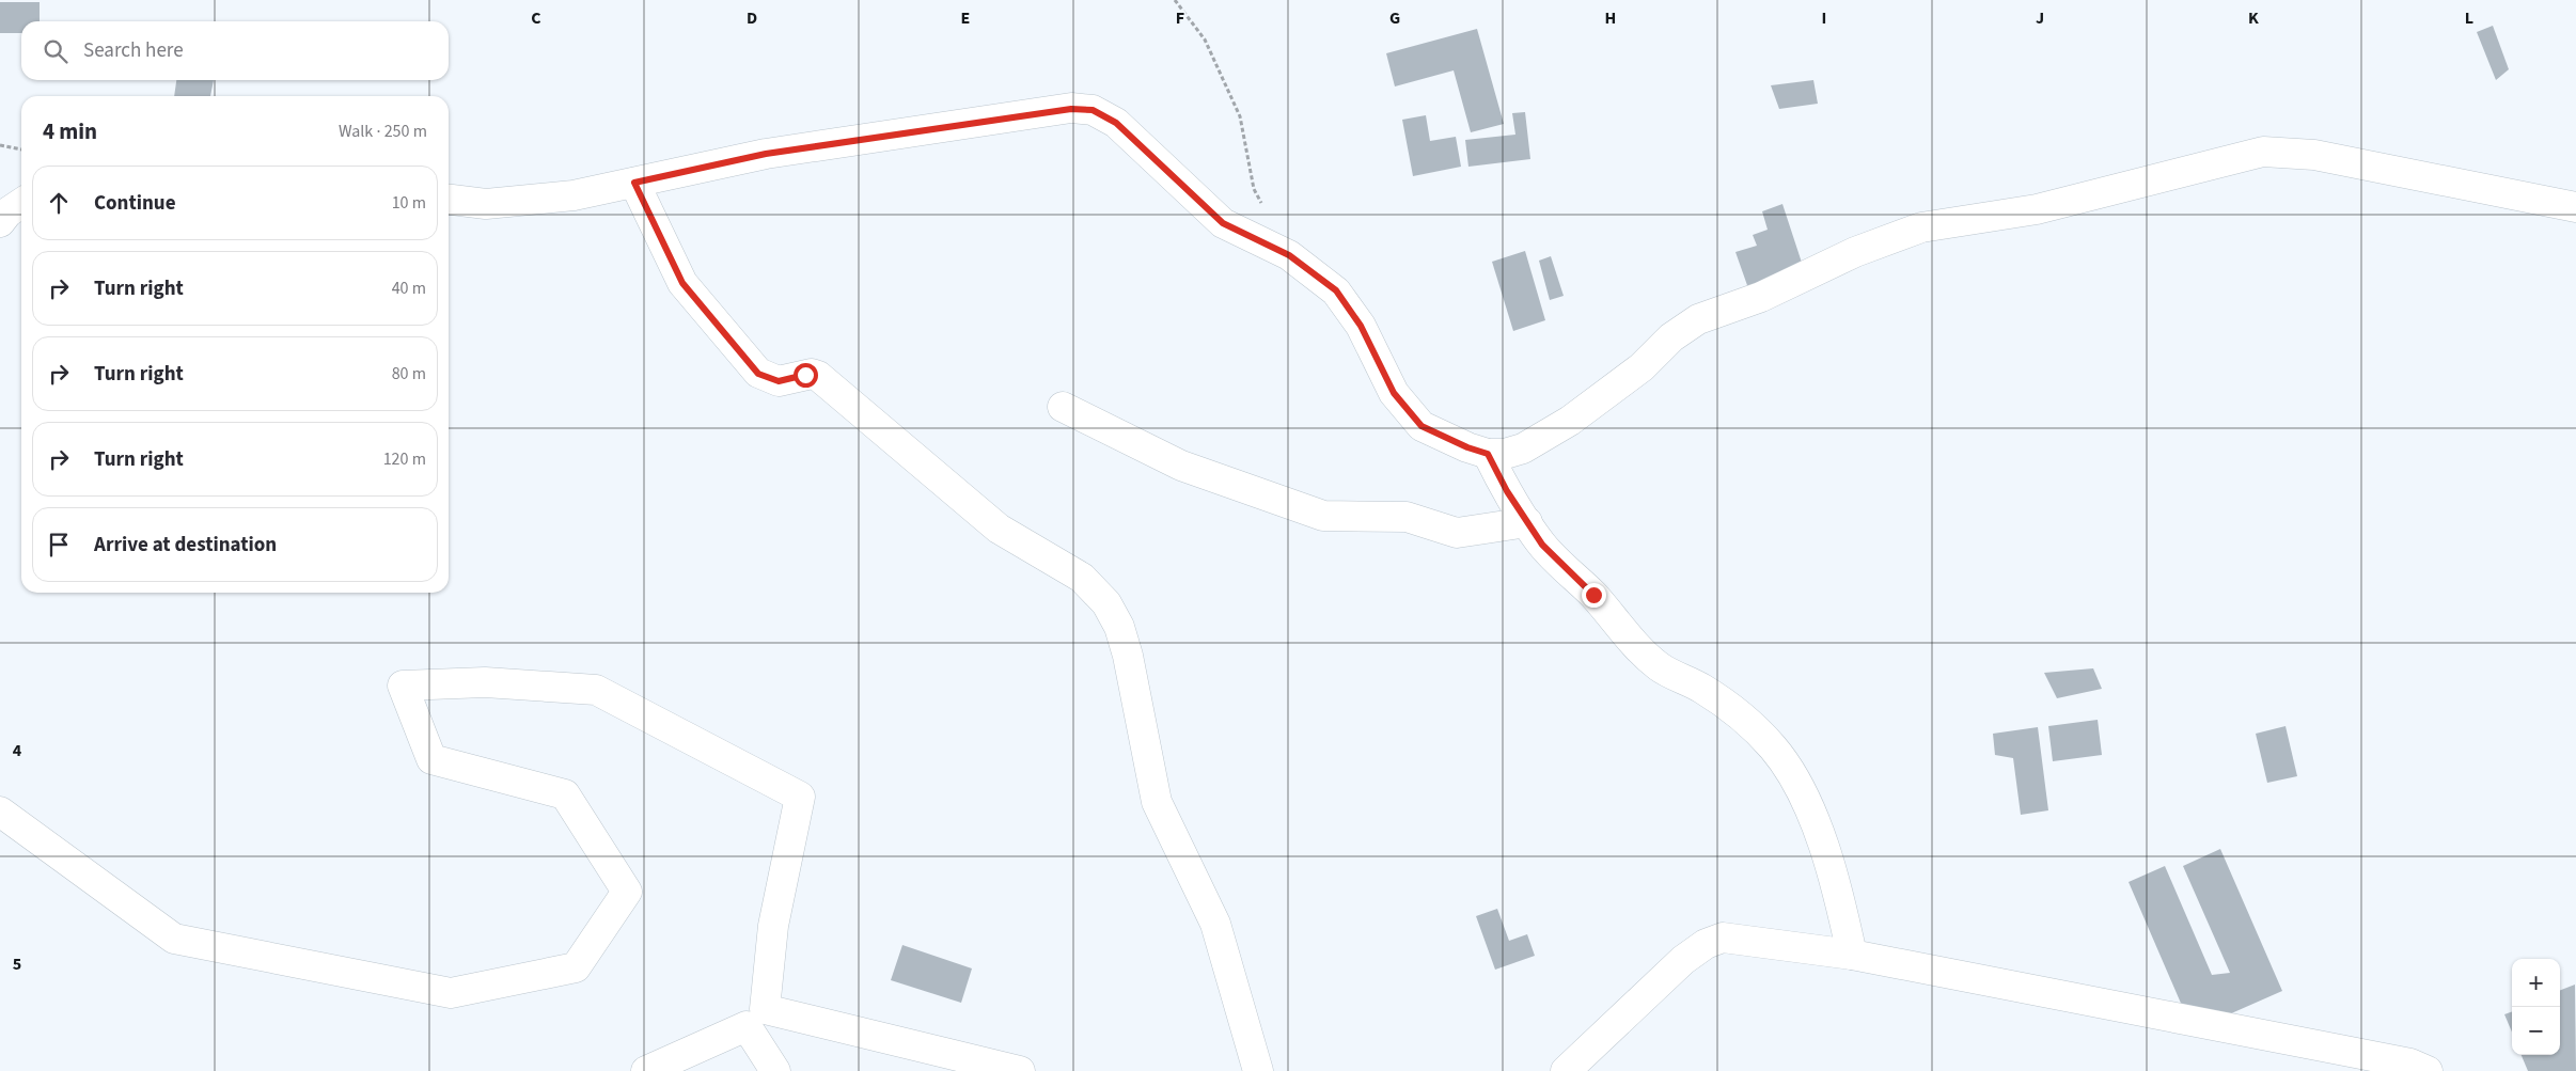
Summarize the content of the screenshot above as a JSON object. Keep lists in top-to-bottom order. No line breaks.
{"page":{"search":"Search here","heading":["4 min","Walk · 250 m"],"list":[["Continue","10 m"],["Turn right","40 m"],["Turn right","80 m"],["Turn right","120 m"],"Arrive at destination"],"map_buttons":["+","−"]},"grid":{"columns":["C","D","E","F","G","H","I","J","K","L"],"rows":["4","5"]}}
